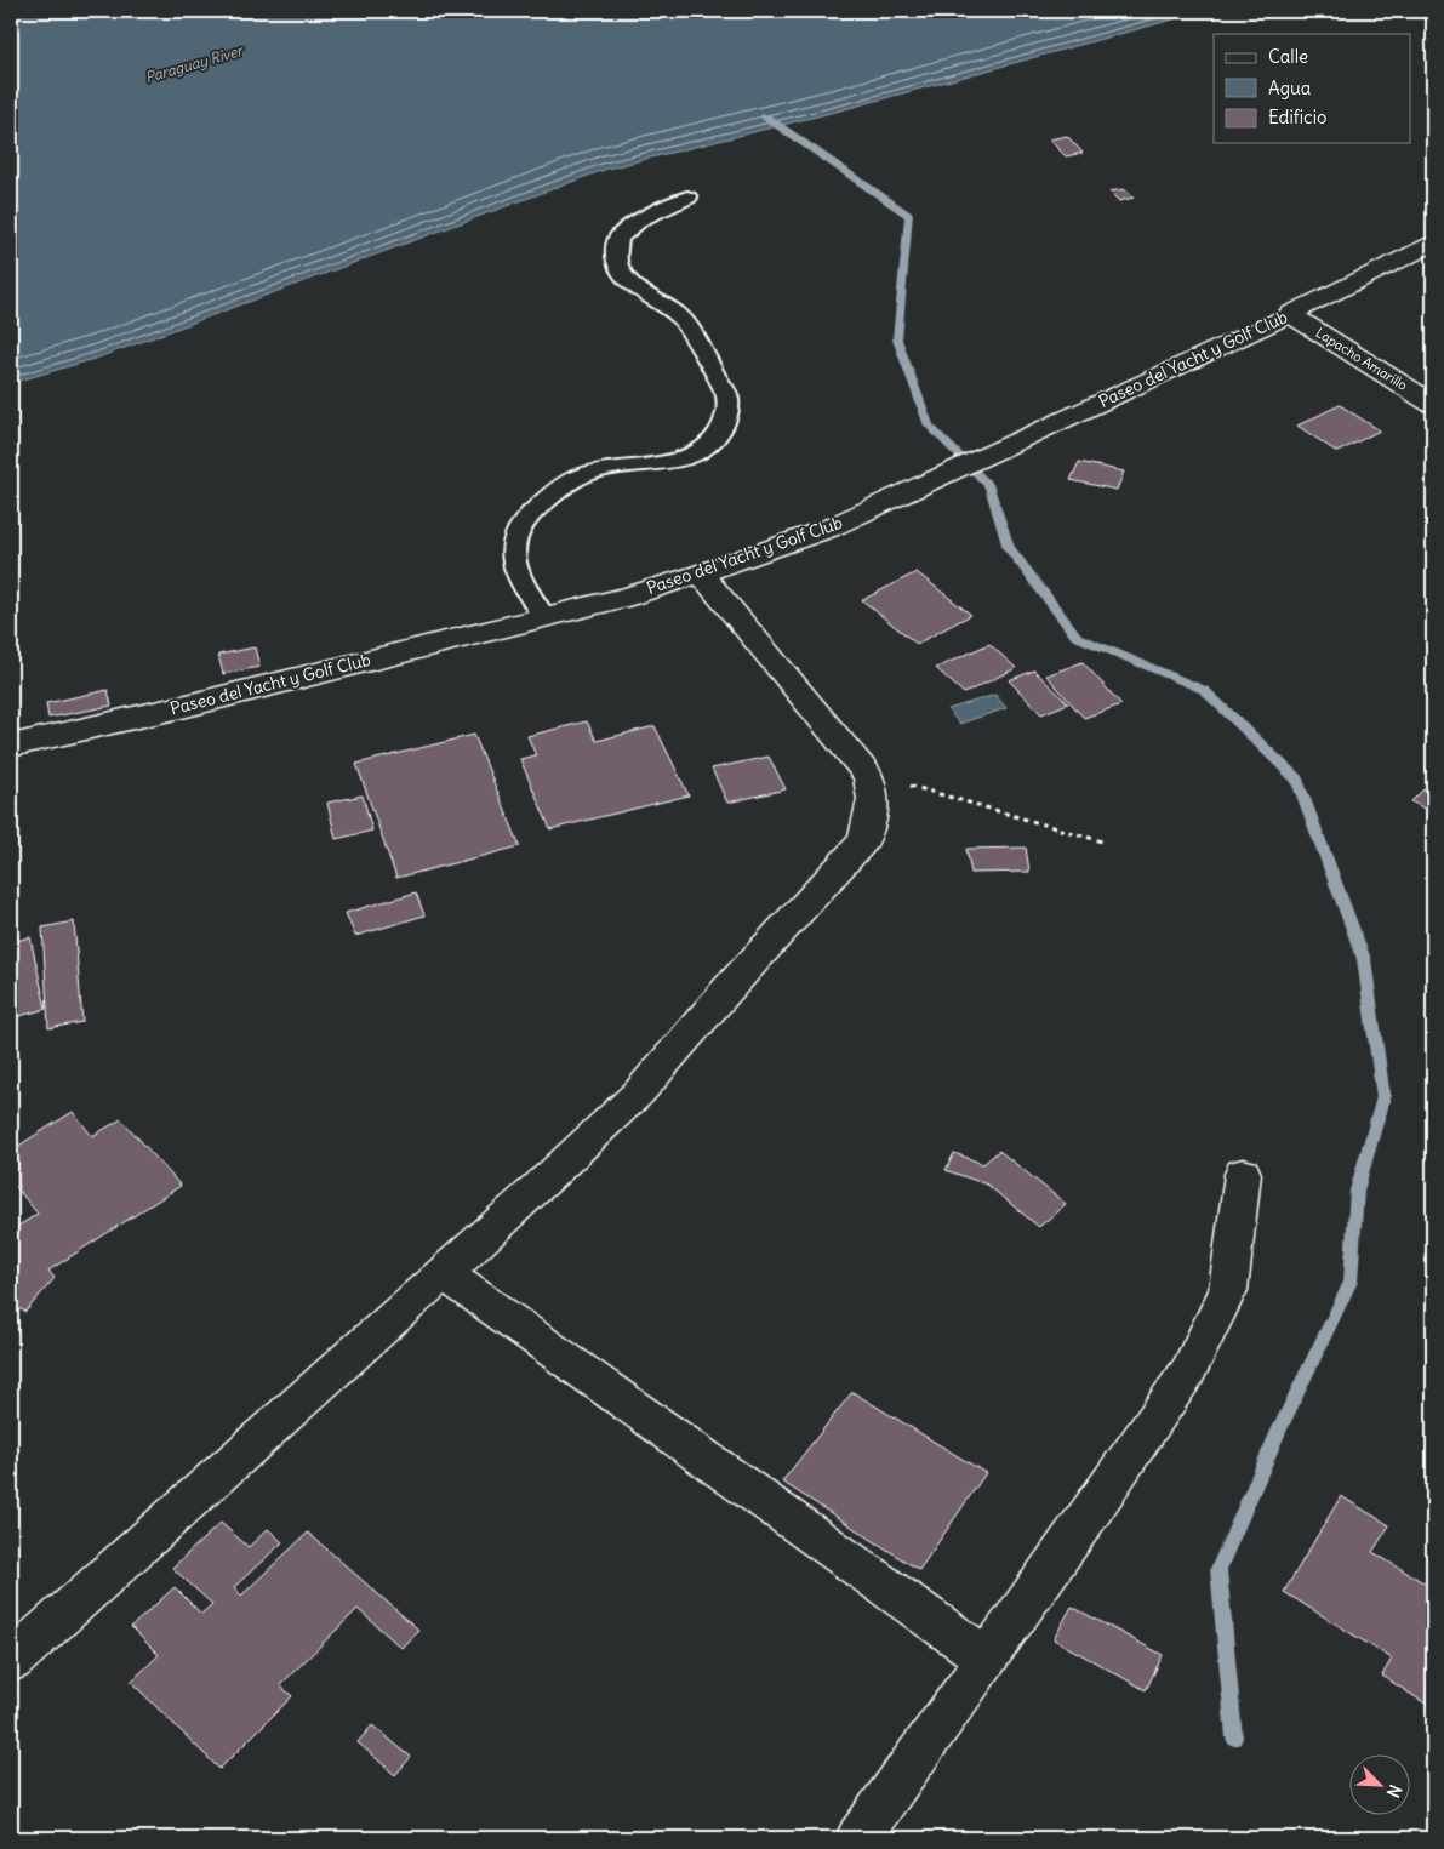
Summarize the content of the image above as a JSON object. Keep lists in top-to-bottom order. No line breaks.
{"streets":{"street":["Paseo del Yacht y Golf Club","Lapacho Amarillo"]},"crossings":[["Paseo del Yacht y Golf Club","Lapacho Amarillo"]],"water":["Paraguay River"],"legend":["Calle","Agua","Edificio"],"north":"bottom right"}
